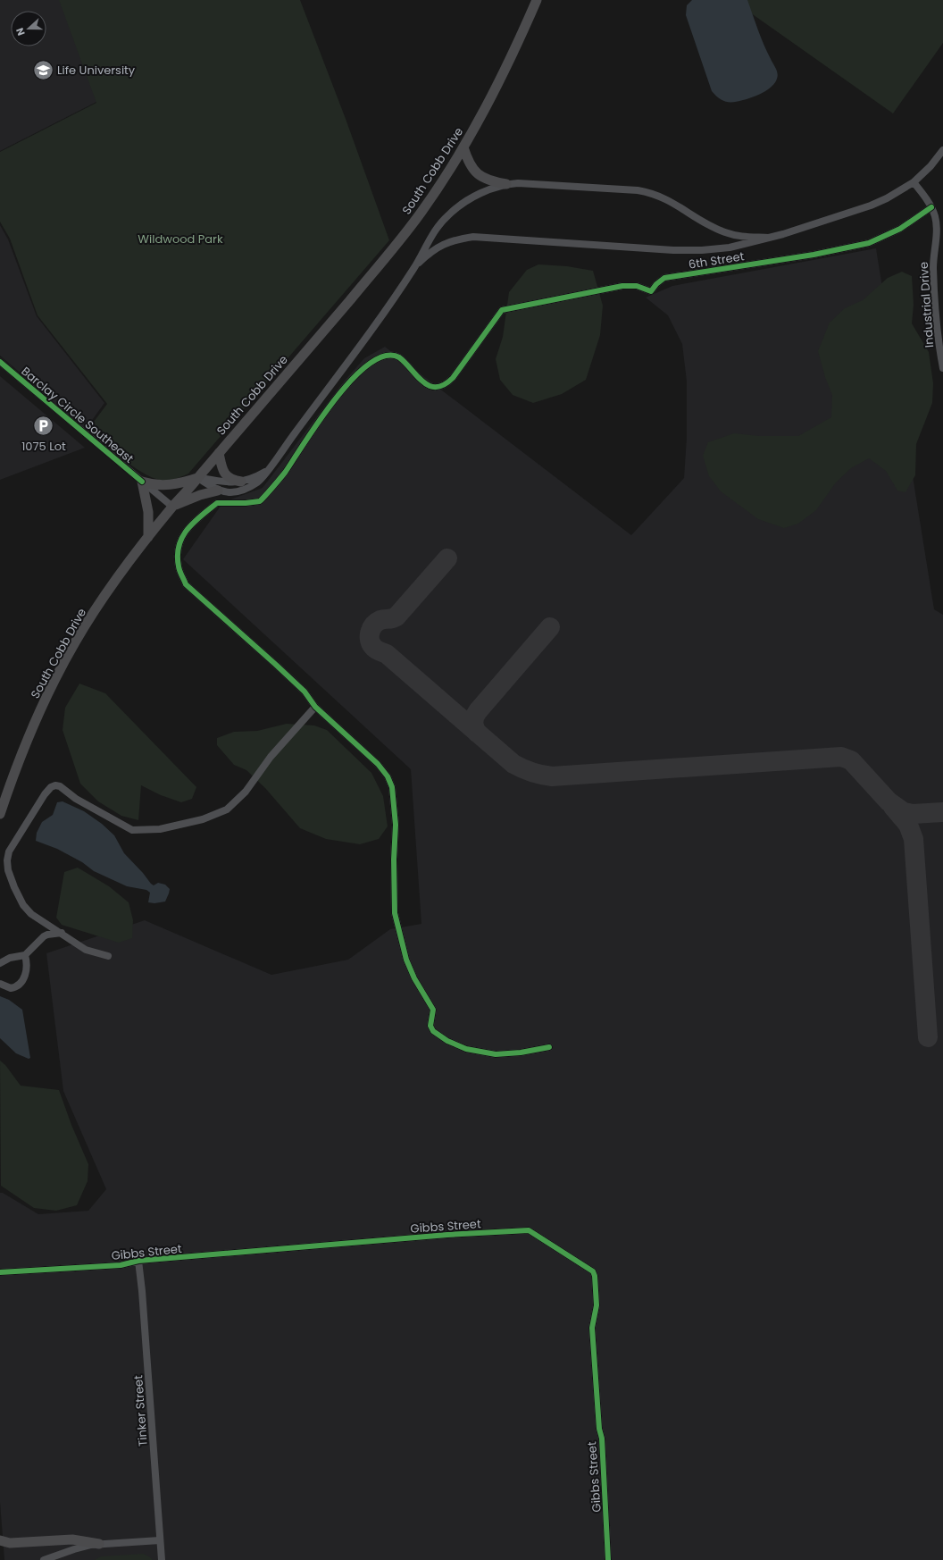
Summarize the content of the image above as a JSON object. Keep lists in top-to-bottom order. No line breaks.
{"streets":{"main road":["South Cobb Drive"],"street":["6th Street","Industrial Drive","Barclay Circle Southeast","Gibbs Street","Tinker Street"]},"crossings":[["South Cobb Drive","Barclay Circle Southeast"],["6th Street","Industrial Drive"],["Gibbs Street","Tinker Street"]],"parks":["Wildwood Park"],"places":{"school or university":["Life University"],"parking":["1075 Lot"]},"north":"left"}
